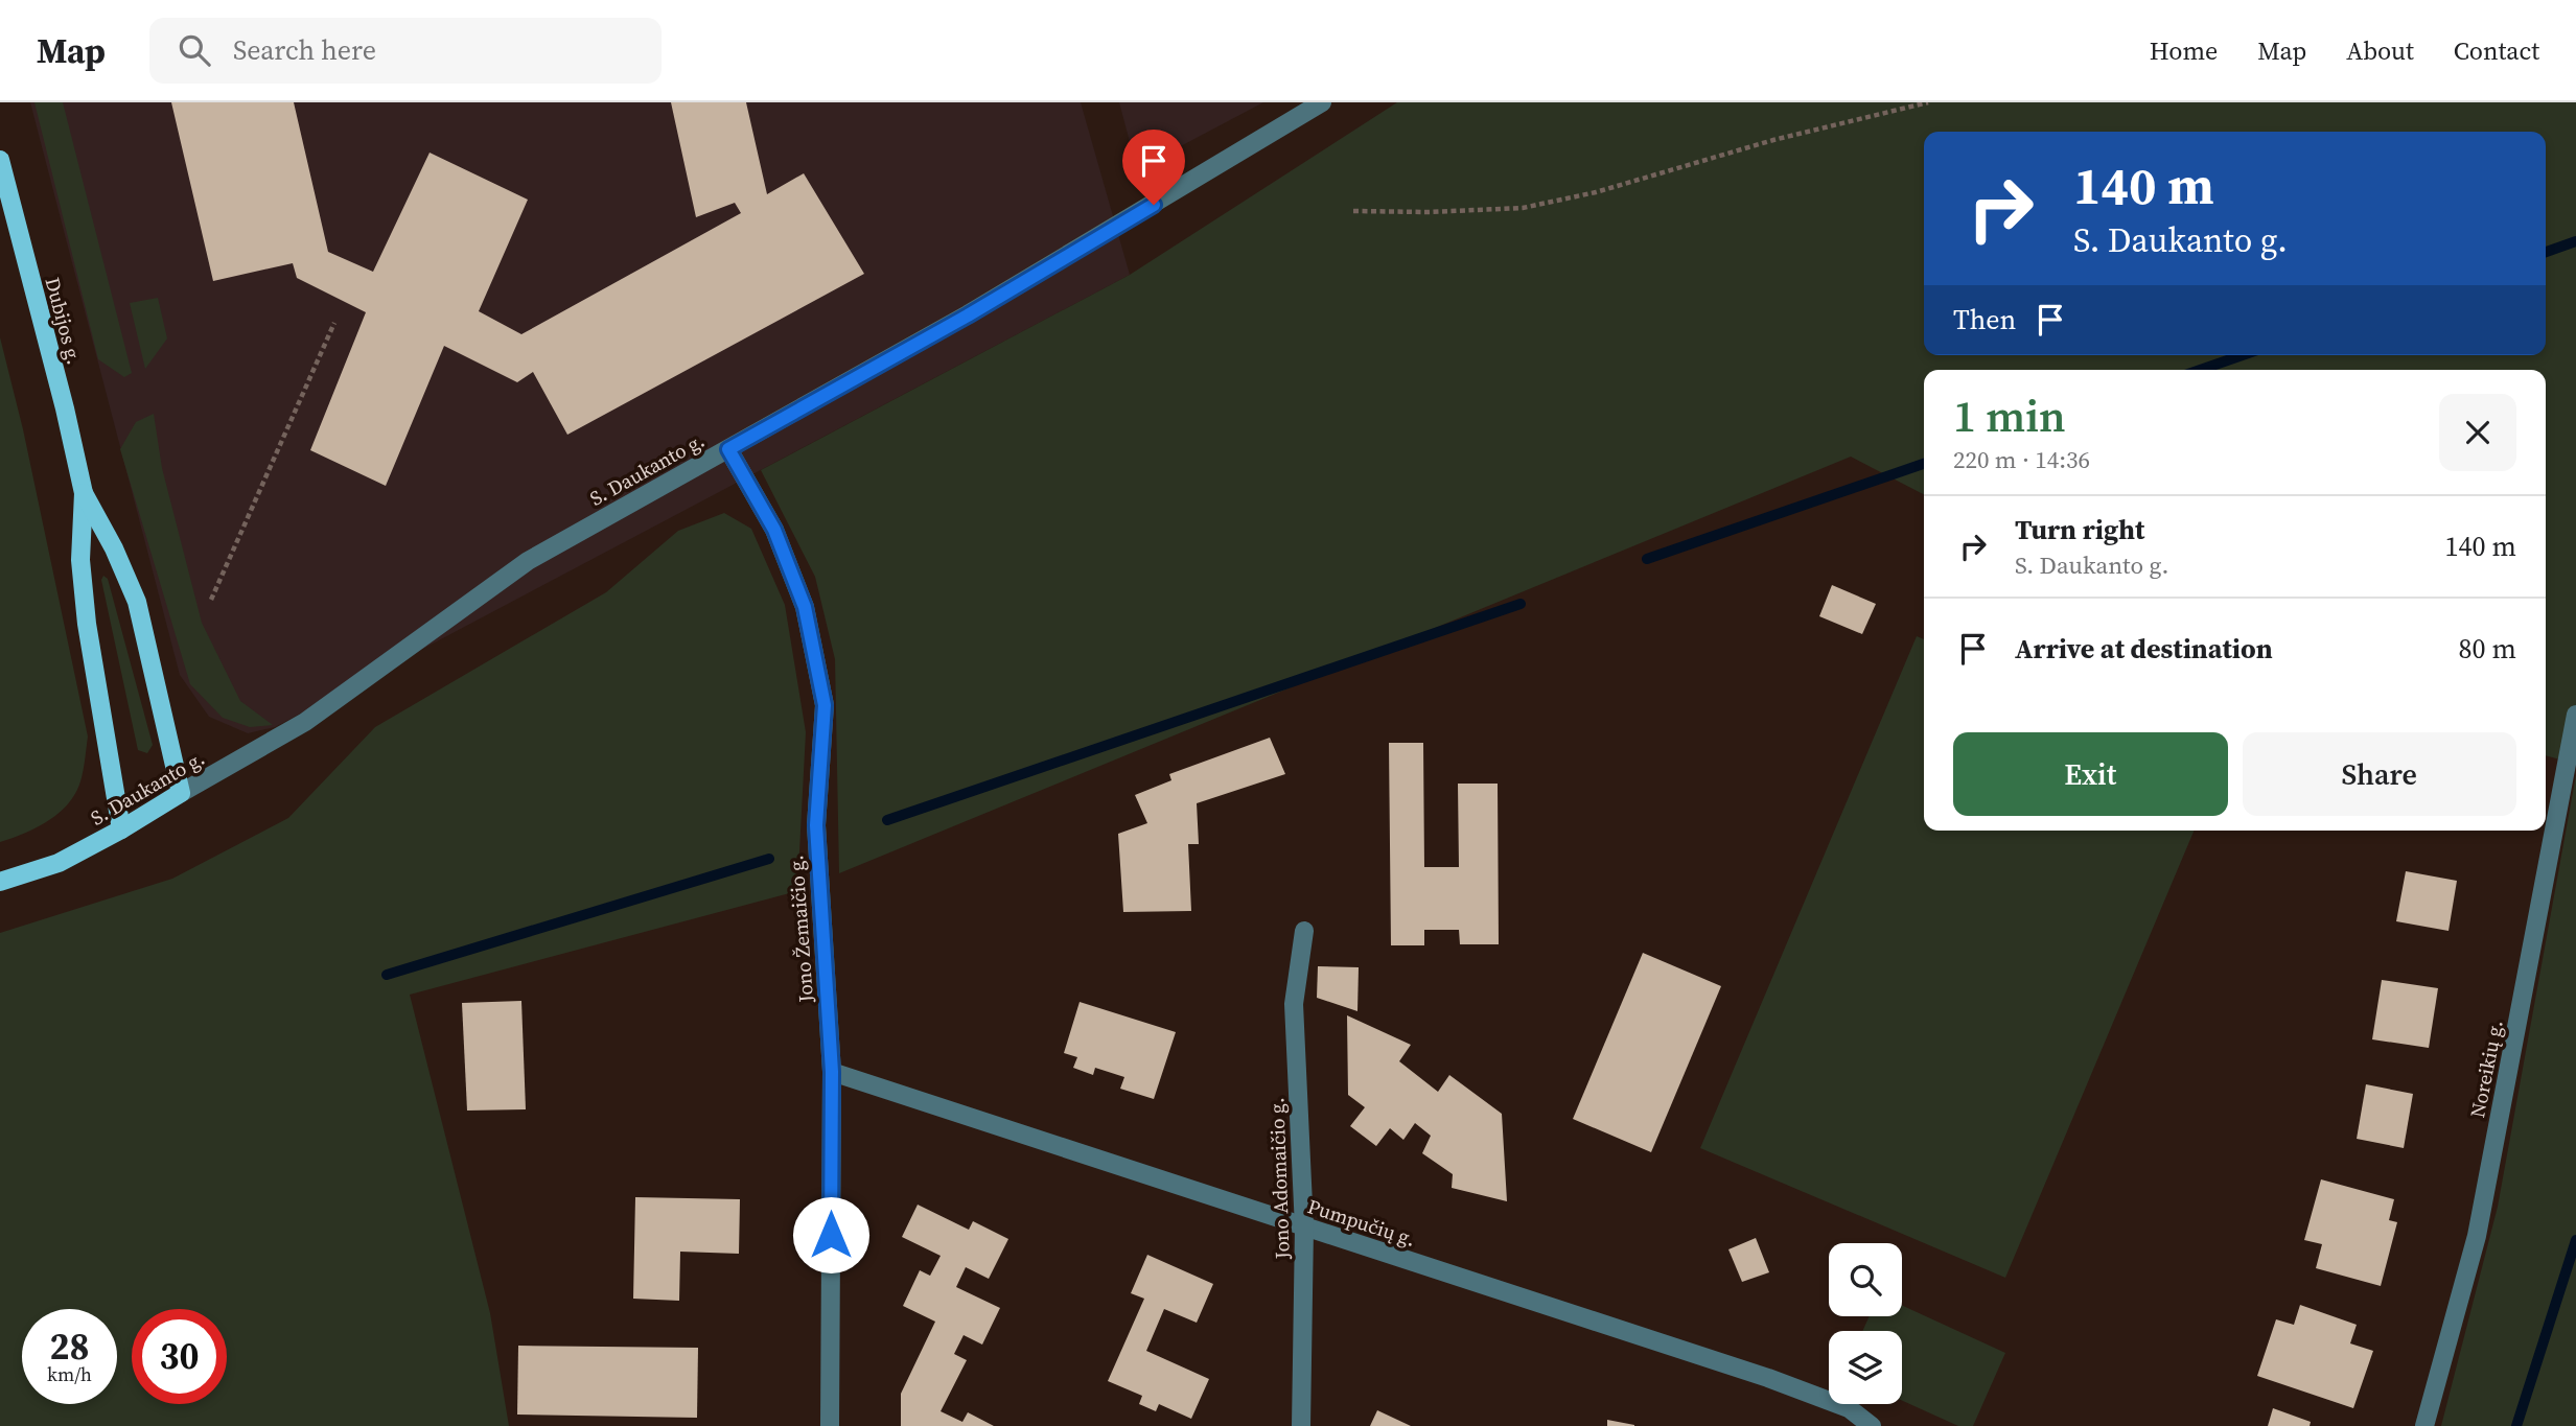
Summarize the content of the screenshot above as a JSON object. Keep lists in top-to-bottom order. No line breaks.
{"streets":{"main road":["Dubijos g.","S. Daukanto g."],"street":["Jono Žemaičio g.","Noreikių g.","Jono Adomaičio g.","Pumpučių g."]},"crossings":[["Dubijos g.","S. Daukanto g."],["S. Daukanto g.","Jono Žemaičio g."],["Jono Žemaičio g.","Pumpučių g."],["Jono Adomaičio g.","Pumpučių g."]],"page":{"header":"Map","search":"Search here","nav":["Home","Map","About","Contact"],"turn":["140 m","S. Daukanto g."],"then":"Then","heading":["1 min","220 m · 14:36"],"list":[{"name":"Turn right","note":"S. Daukanto g.","value":"140 m"},{"name":"Arrive at destination","value":"80 m"}],"buttons":["Exit","Share"],"speed":"28 km/h","limit":"30"}}
